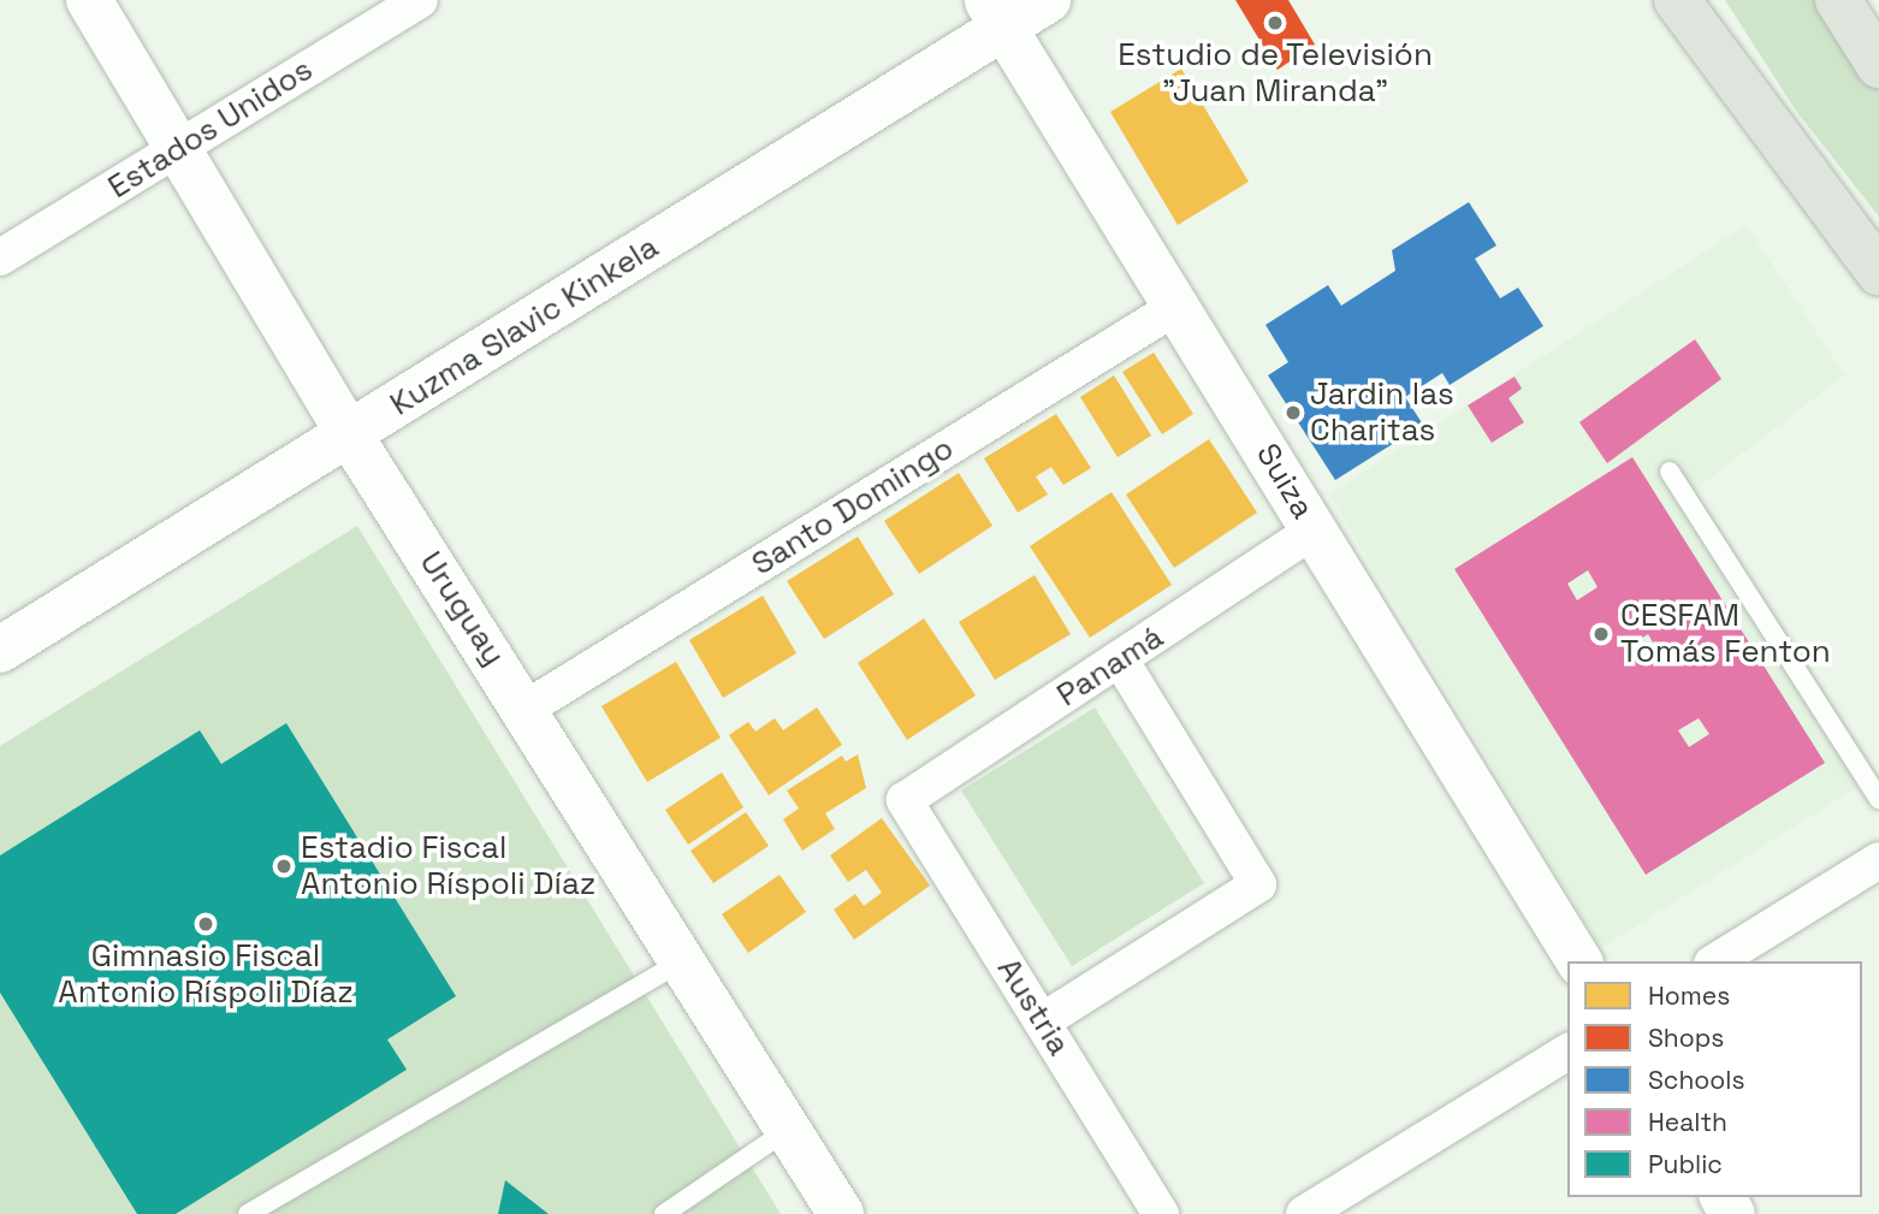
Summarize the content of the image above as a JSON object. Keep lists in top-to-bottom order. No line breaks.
{"streets":{"street":["Estados Unidos","Kuzma Slavic Kinkela","Suiza","Santo Domingo","Uruguay","Panamá","Austria"]},"crossings":[["Estados Unidos","Uruguay"],["Kuzma Slavic Kinkela","Suiza"],["Kuzma Slavic Kinkela","Uruguay"],["Suiza","Santo Domingo"],["Suiza","Panamá"],["Santo Domingo","Uruguay"],["Panamá","Austria"]],"places":["Estudio de Televisión \"Juan Miranda\"","Jardin las Charitas","CESFAM Tomás Fenton","Estadio Fiscal Antonio Ríspoli Díaz","Gimnasio Fiscal Antonio Ríspoli Díaz"],"legend":["Homes","Shops","Schools","Health","Public"]}
